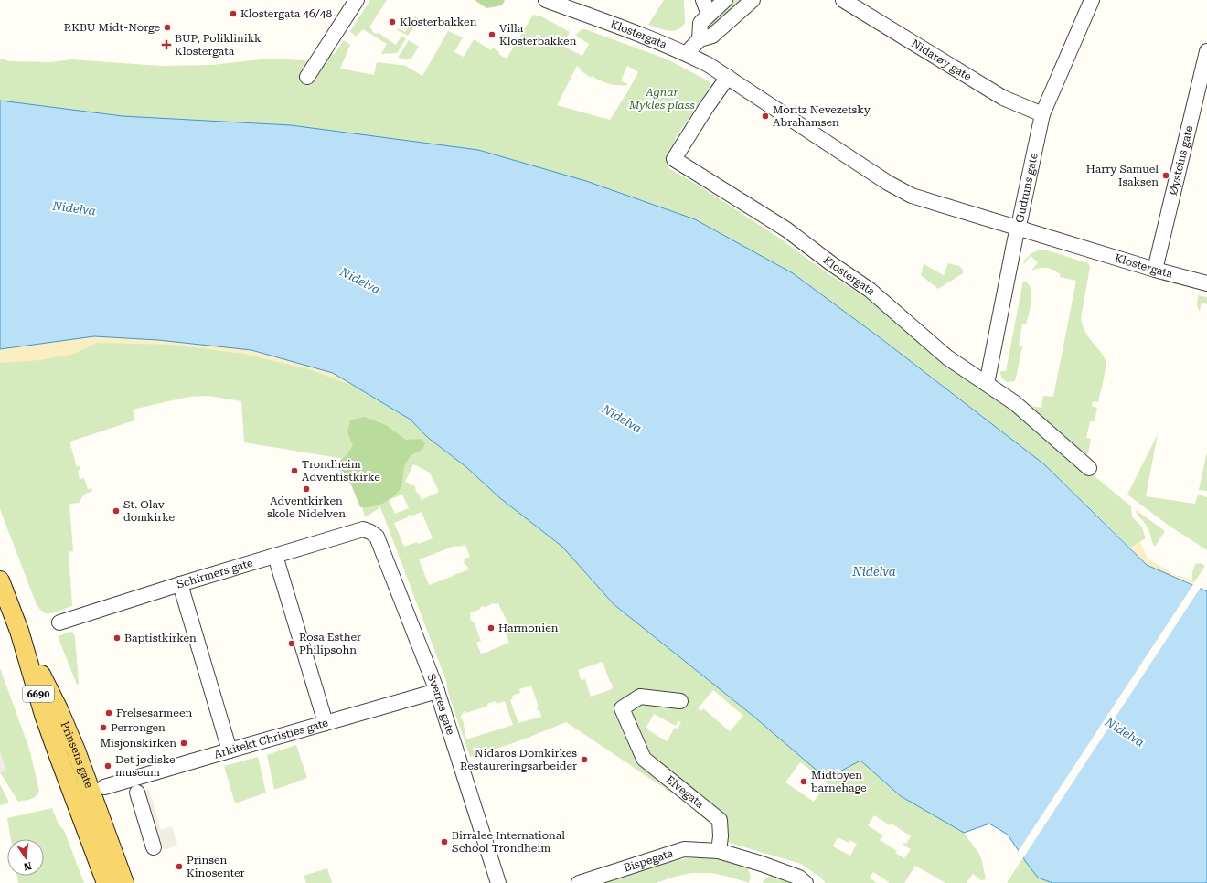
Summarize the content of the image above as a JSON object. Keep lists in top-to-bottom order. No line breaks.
{"streets":{"main road":["6690","Prinsens gate"],"street":["Klostergata","Nidarøy gate","Øysteins gate","Gudruns gate","Schirmers gate","Sverres gate","Arkitekt Christies gate","Elvegata","Bispegata"]},"crossings":[["Klostergata","Øysteins gate"],["Klostergata","Gudruns gate"],["Nidarøy gate","Gudruns gate"],["Schirmers gate","Sverres gate"],["Sverres gate","Arkitekt Christies gate"],["Elvegata","Bispegata"]],"water":["Nidelva"],"parks":["Agnar Mykles plass"],"places":{"other":["Klostergata 46/48","Klosterbakken","RKBU Midt-Norge","Villa Klosterbakken","Moritz Nevezetsky Abrahamsen","Harry Samuel Isaksen","Trondheim Adventistkirke","Adventkirken skole Nidelven","St. Olav domkirke","Harmonien","Baptistkirken","Rosa Esther Philipsohn","Frelsesarmeen","Perrongen","Misjonskirken","Nidaros Domkirkes Restaureringsarbeider","Det jødiske museum","Midtbyen barnehage","Birralee International School Trondheim","Prinsen Kinosenter"],"health":["BUP, Poliklinikk Klostergata"]},"north":"bottom"}
